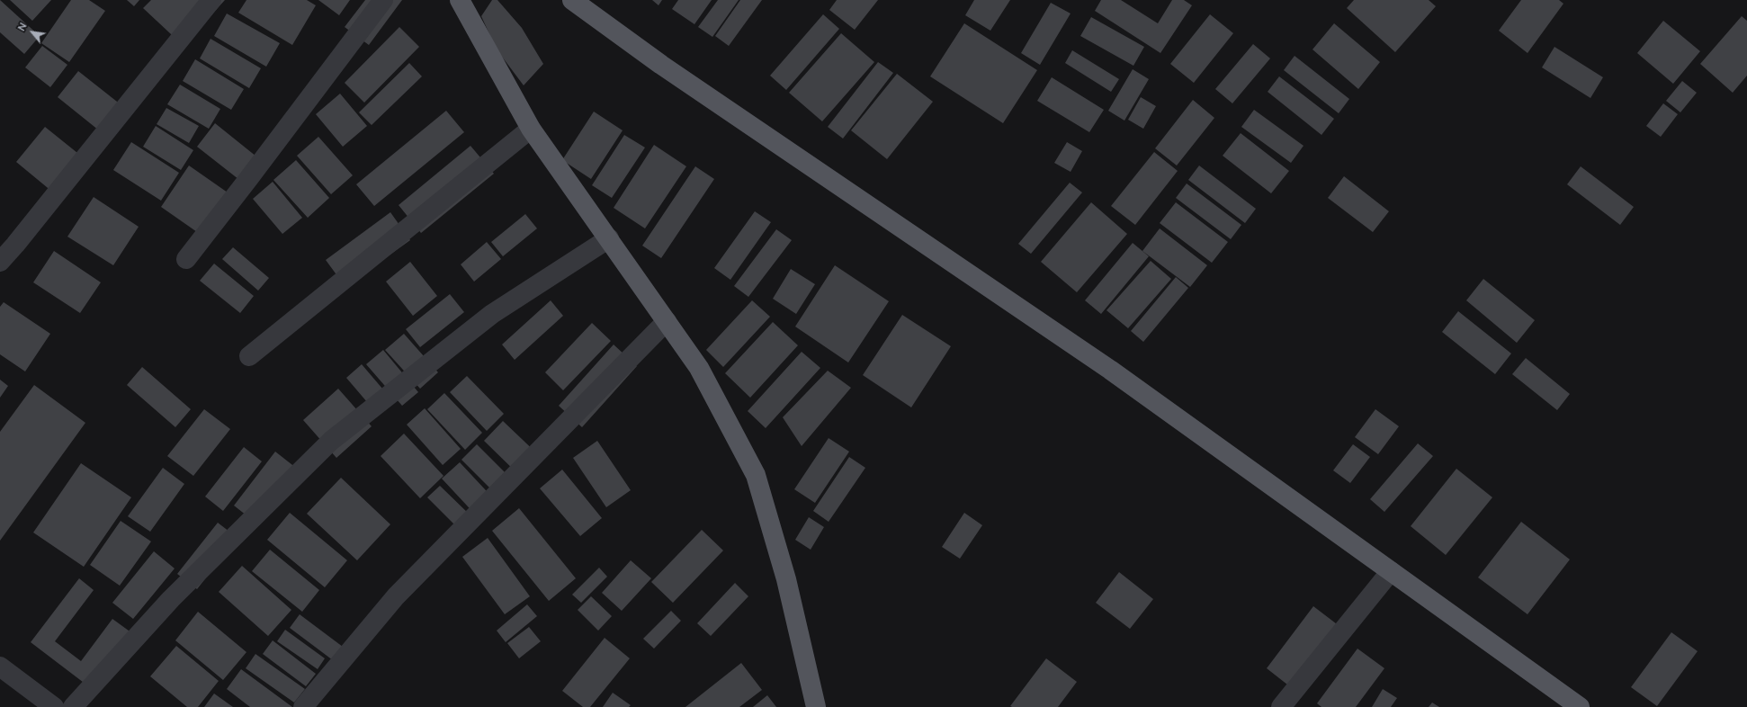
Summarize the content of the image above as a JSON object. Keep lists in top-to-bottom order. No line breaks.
{"north":"top left"}
